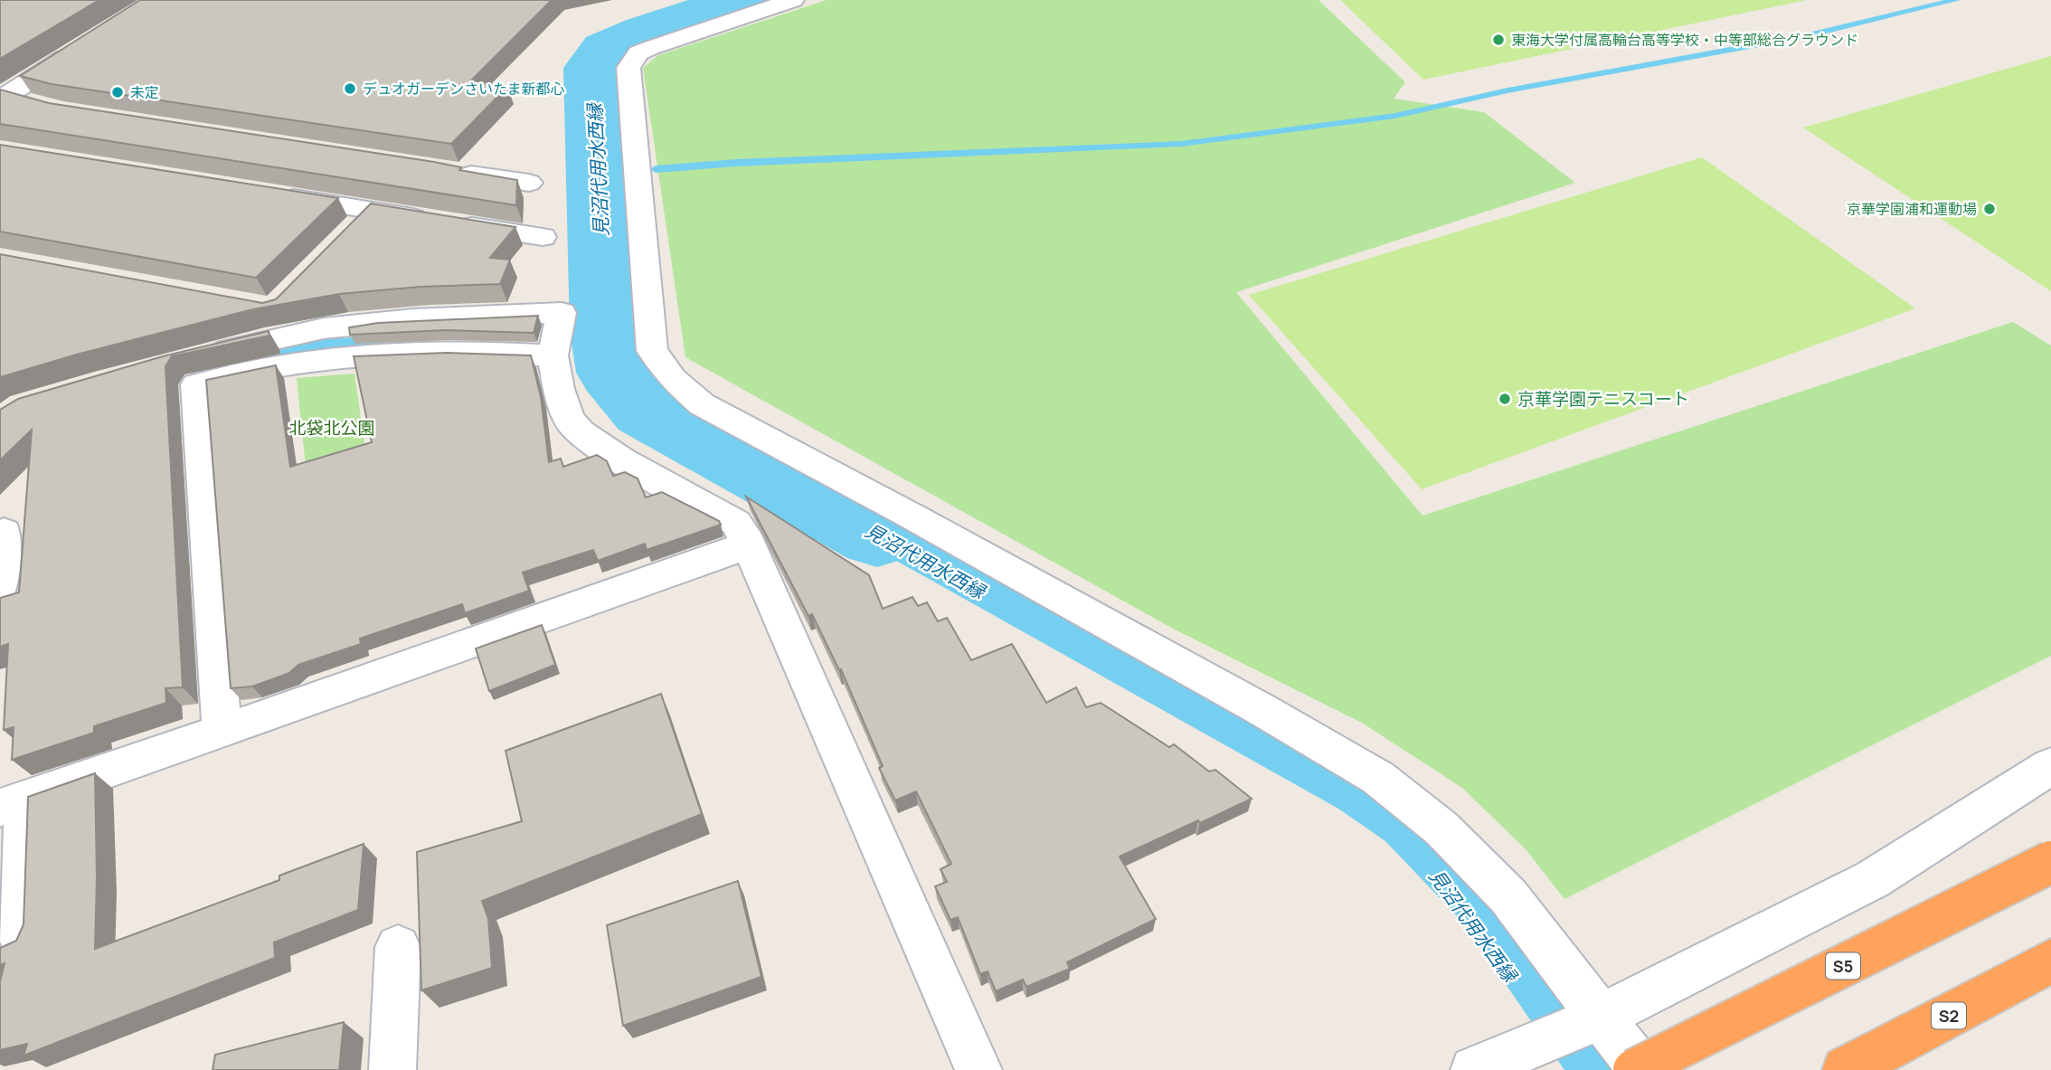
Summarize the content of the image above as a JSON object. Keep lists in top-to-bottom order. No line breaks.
{"streets":{"highway":["S5","S2"]},"water":["見沼代用水西縁"],"parks":["北袋北公園"],"places":["東海大学付属高輪台高等学校・中等部総合グラウンド","デュオガーデンさいたま新都心","未定","京華学園浦和運動場","京華学園テニスコート"]}
